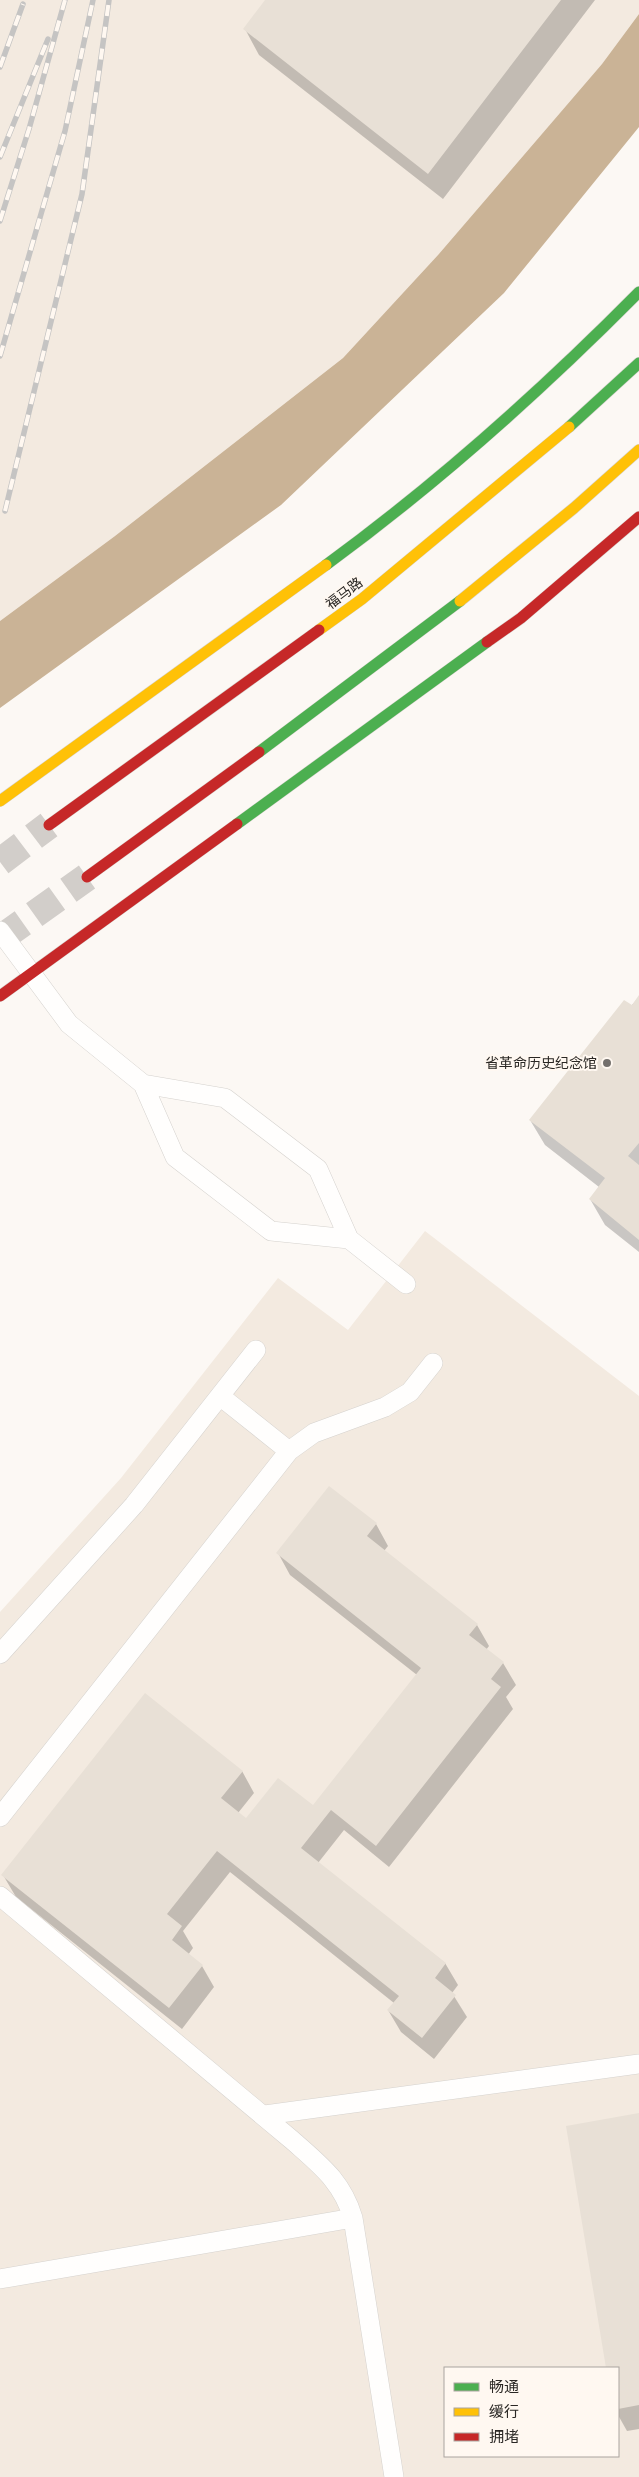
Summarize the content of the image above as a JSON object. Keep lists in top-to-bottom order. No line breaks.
{"streets":{"main road":["福马路"]},"places":["省革命历史纪念馆"],"legend":["畅通","缓行","拥堵"]}
